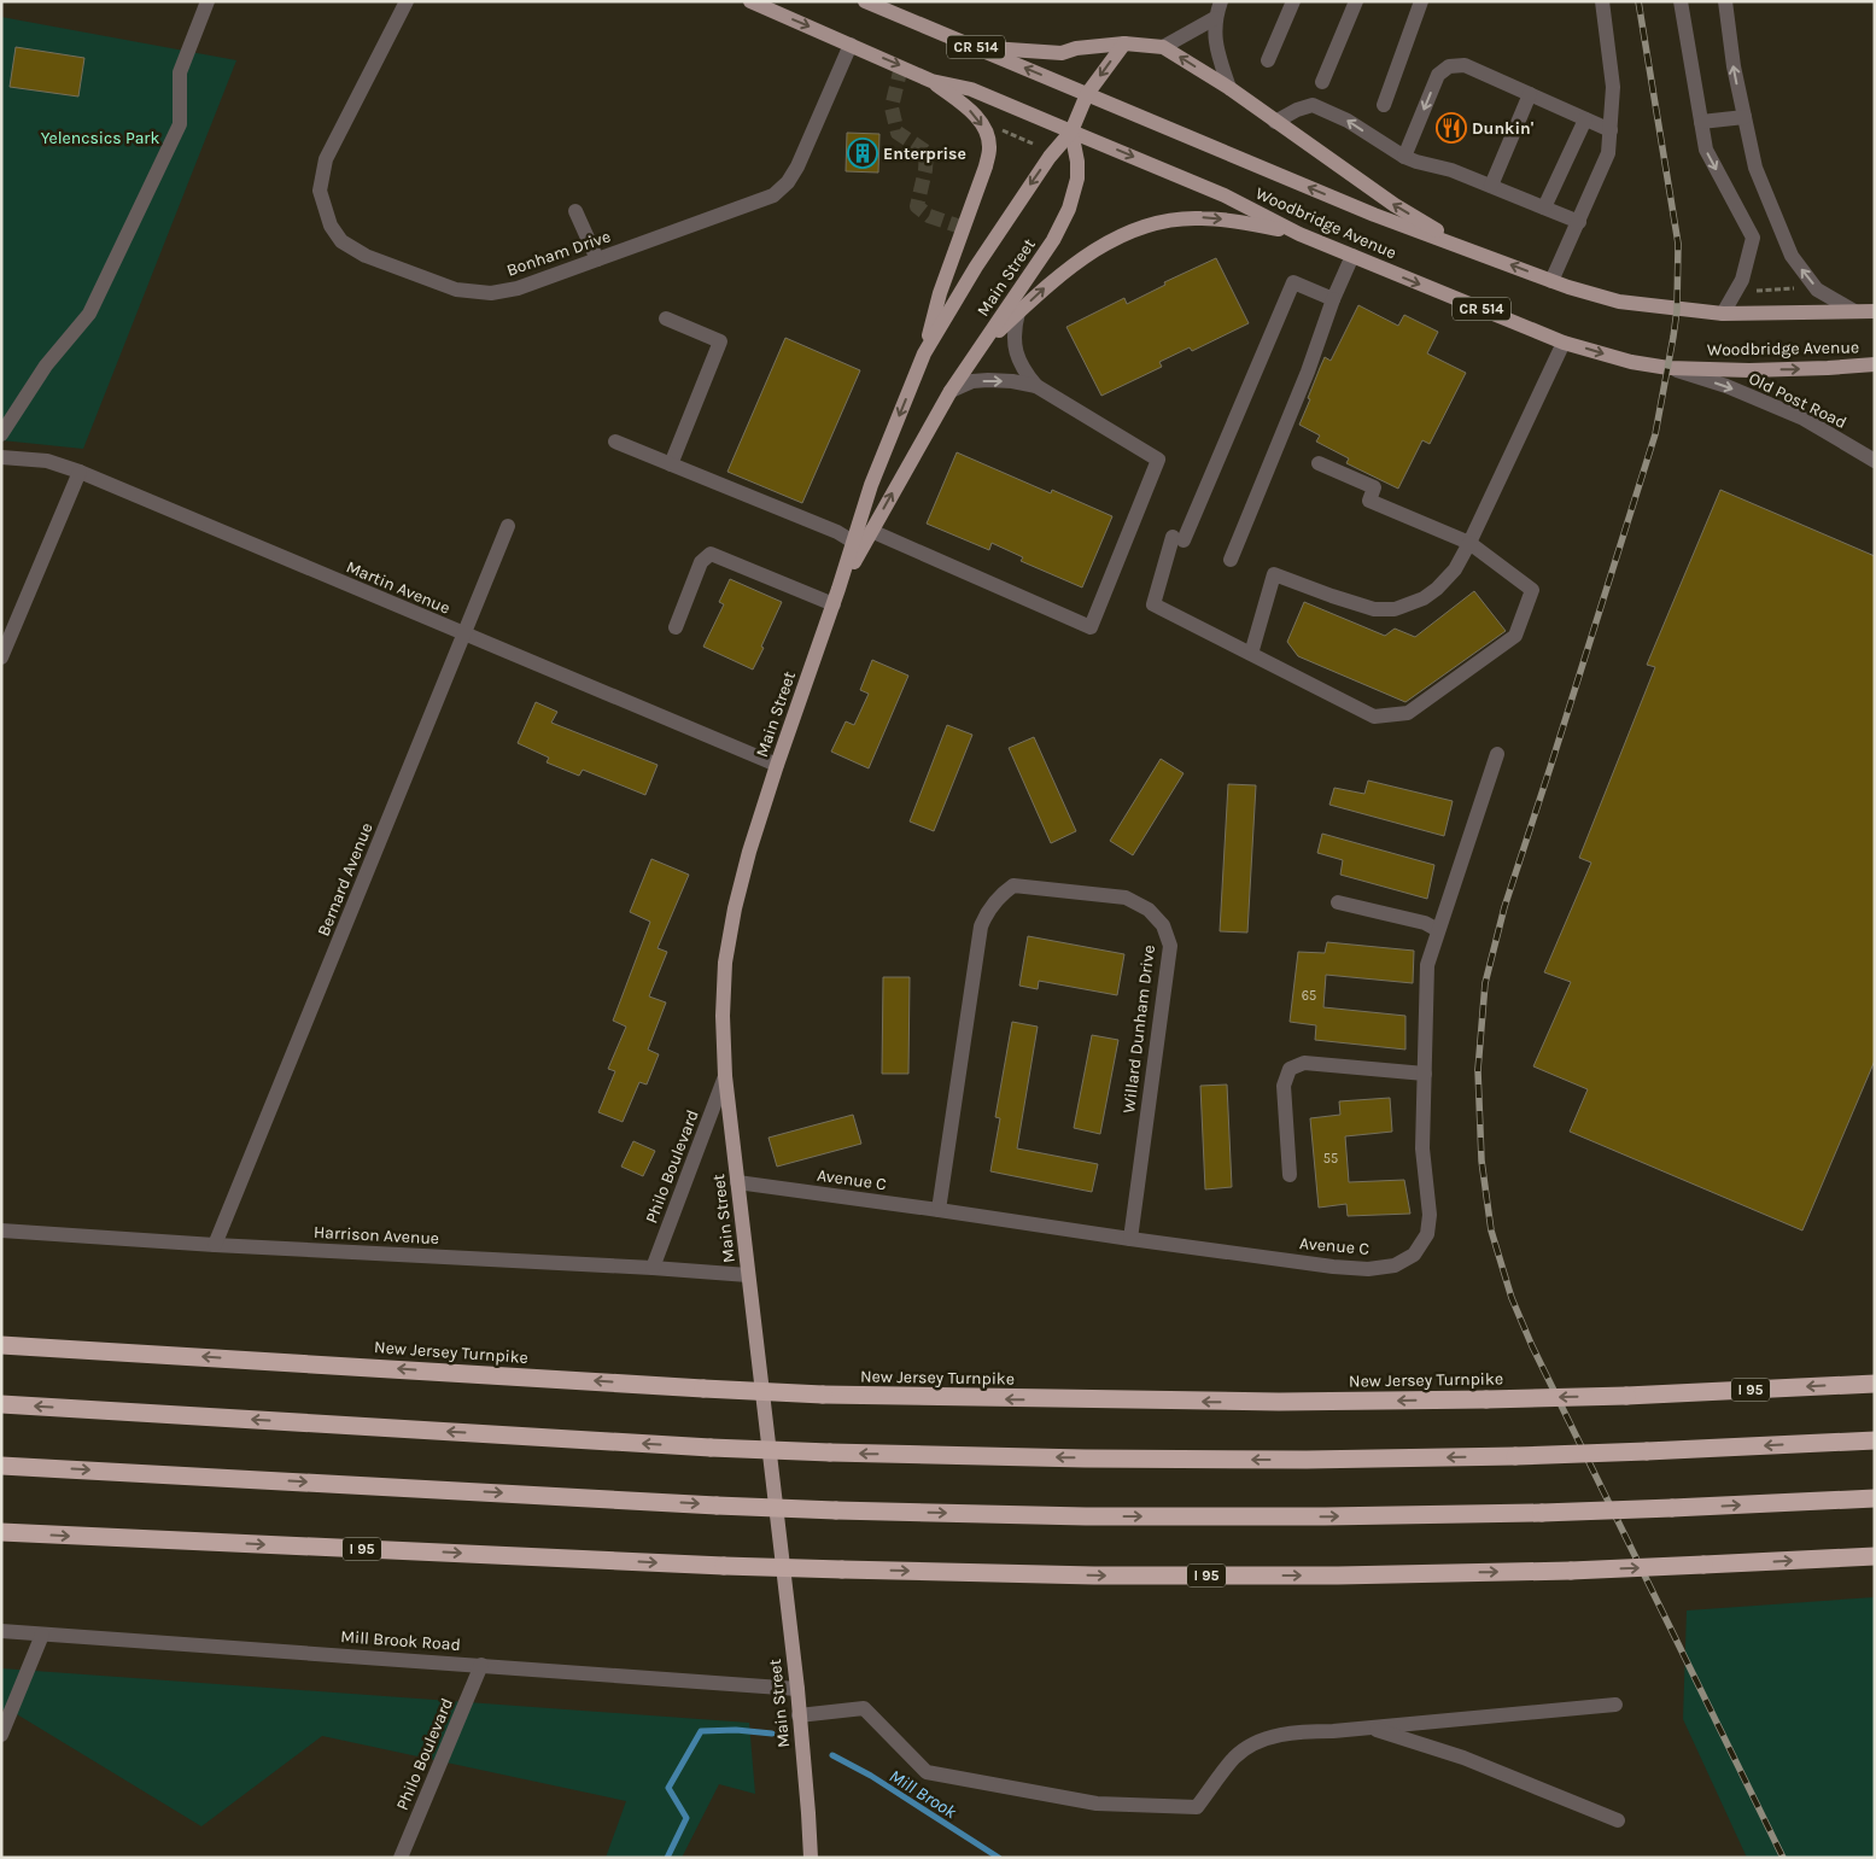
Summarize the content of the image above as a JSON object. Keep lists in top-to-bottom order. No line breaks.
{"streets":{"highway":["New Jersey Turnpike","I 95"],"main road":["CR 514","Woodbridge Avenue","Main Street"],"street":["Bonham Drive","Old Post Road","Martin Avenue","Bernard Avenue","Willard Dunham Drive","Philo Boulevard","Avenue C","Harrison Avenue","Mill Brook Road"]},"crossings":[["Woodbridge Avenue","Bonham Drive"],["Woodbridge Avenue","Main Street"],["Woodbridge Avenue","Old Post Road"],["Main Street","Martin Avenue"],["Main Street","Philo Boulevard"],["Main Street","Avenue C"],["Main Street","Harrison Avenue"],["Main Street","Mill Brook Road"],["Martin Avenue","Bernard Avenue"],["Bernard Avenue","Harrison Avenue"],["Willard Dunham Drive","Avenue C"],["Philo Boulevard","Harrison Avenue"],["Philo Boulevard","Mill Brook Road"]],"one_way":["Old Post Road"],"water":["Mill Brook"],"parks":["Yelencsics Park"],"places":{"restaurant":["Dunkin'"],"building":["Enterprise"]},"house_numbers":["65","55"]}
